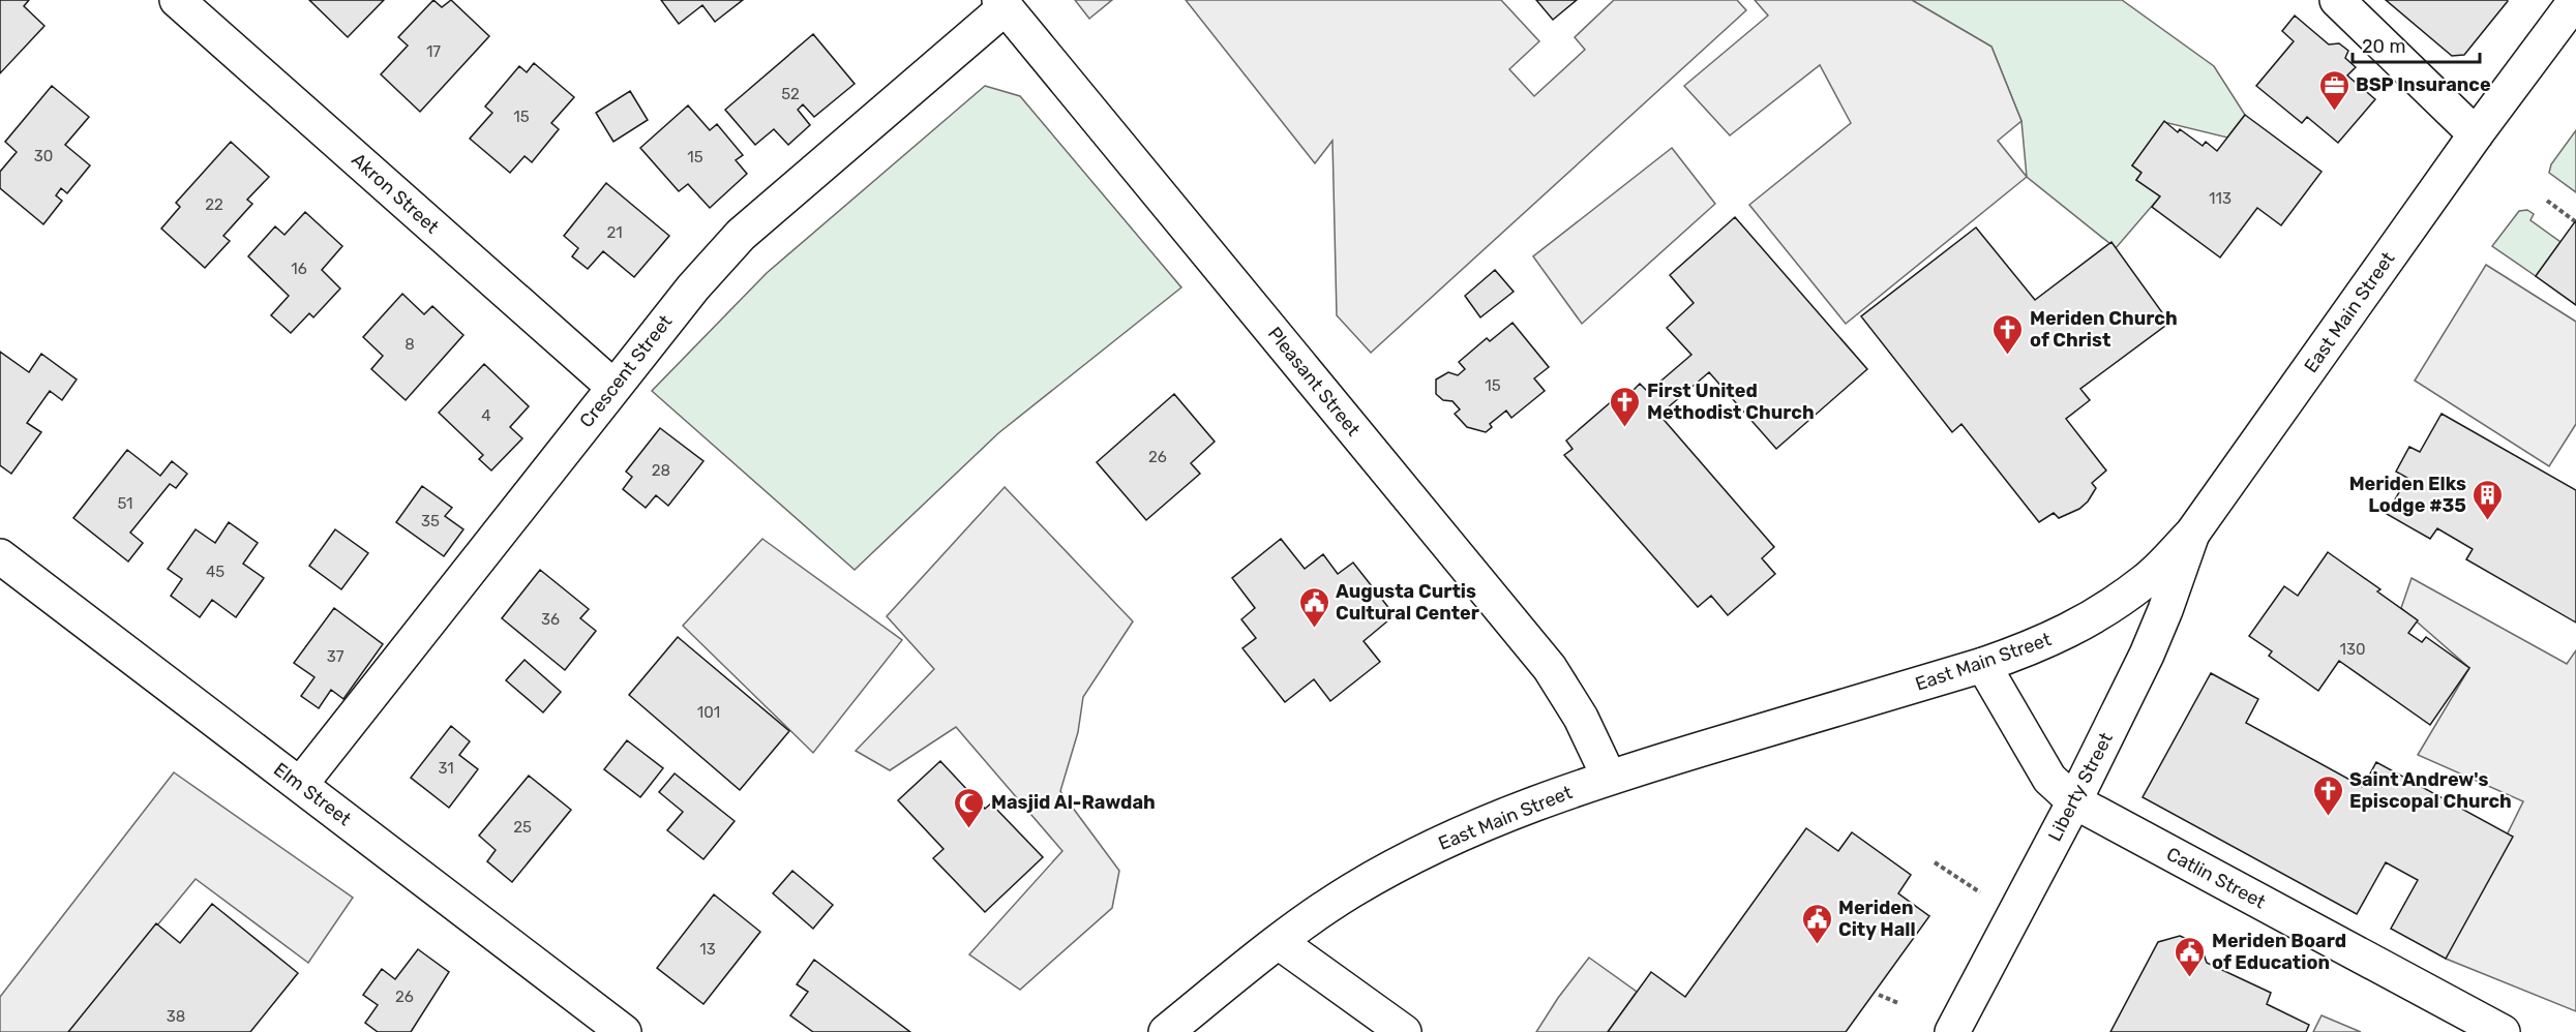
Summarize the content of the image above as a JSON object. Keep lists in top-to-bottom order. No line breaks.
{"streets":{"street":["Akron Street","East Main Street","Crescent Street","Pleasant Street","Liberty Street","Elm Street","Catlin Street"]},"crossings":[["Akron Street","Crescent Street"],["East Main Street","Pleasant Street"],["East Main Street","Liberty Street"],["East Main Street","Catlin Street"],["Crescent Street","Pleasant Street"],["Crescent Street","Elm Street"],["Liberty Street","Catlin Street"]],"places":{"office":["BSP Insurance"],"church":["Meriden Church of Christ","First United Methodist Church","Saint Andrew's Episcopal Church"],"building":["Meriden Elks Lodge #35"],"public building":["Augusta Curtis Cultural Center","Meriden City Hall","Meriden Board of Education"],"mosque":["Masjid Al-Rawdah"]},"house_numbers":["17","52","15","30","15","113","22","21","16","8","15","4","26","28","51","35","45","36","130","37","101","31","25","13","26","38"],"scale_bar":"20 m"}
